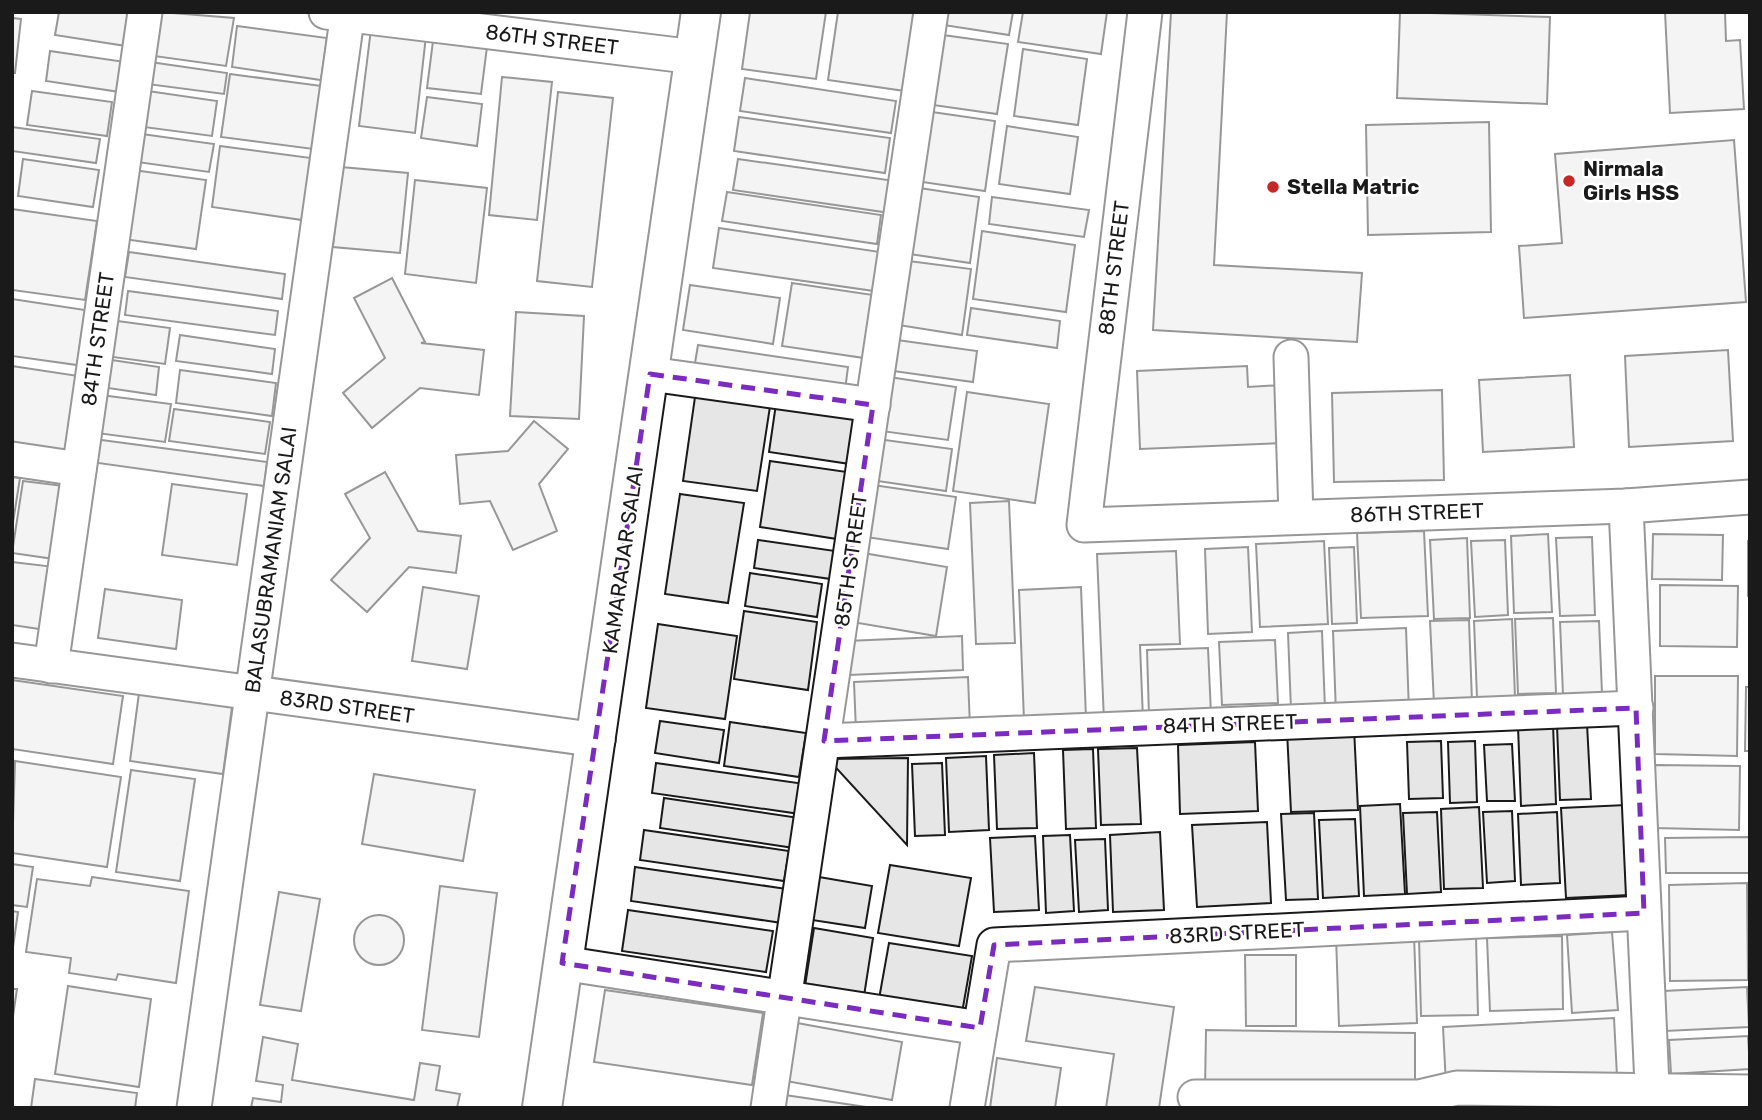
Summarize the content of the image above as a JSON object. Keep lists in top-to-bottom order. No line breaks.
{"streets":{"street":["86TH STREET","88TH STREET","84TH STREET","BALASUBRAMANIAM SALAI","KAMARAJAR SALAI","85TH STREET","83RD STREET"]},"crossings":[["86TH STREET","88TH STREET"],["86TH STREET","BALASUBRAMANIAM SALAI"],["86TH STREET","KAMARAJAR SALAI"],["84TH STREET","85TH STREET"],["84TH STREET","83RD STREET"],["BALASUBRAMANIAM SALAI","83RD STREET"],["KAMARAJAR SALAI","83RD STREET"]],"places":["Nirmala Girls HSS","Stella Matric"]}
